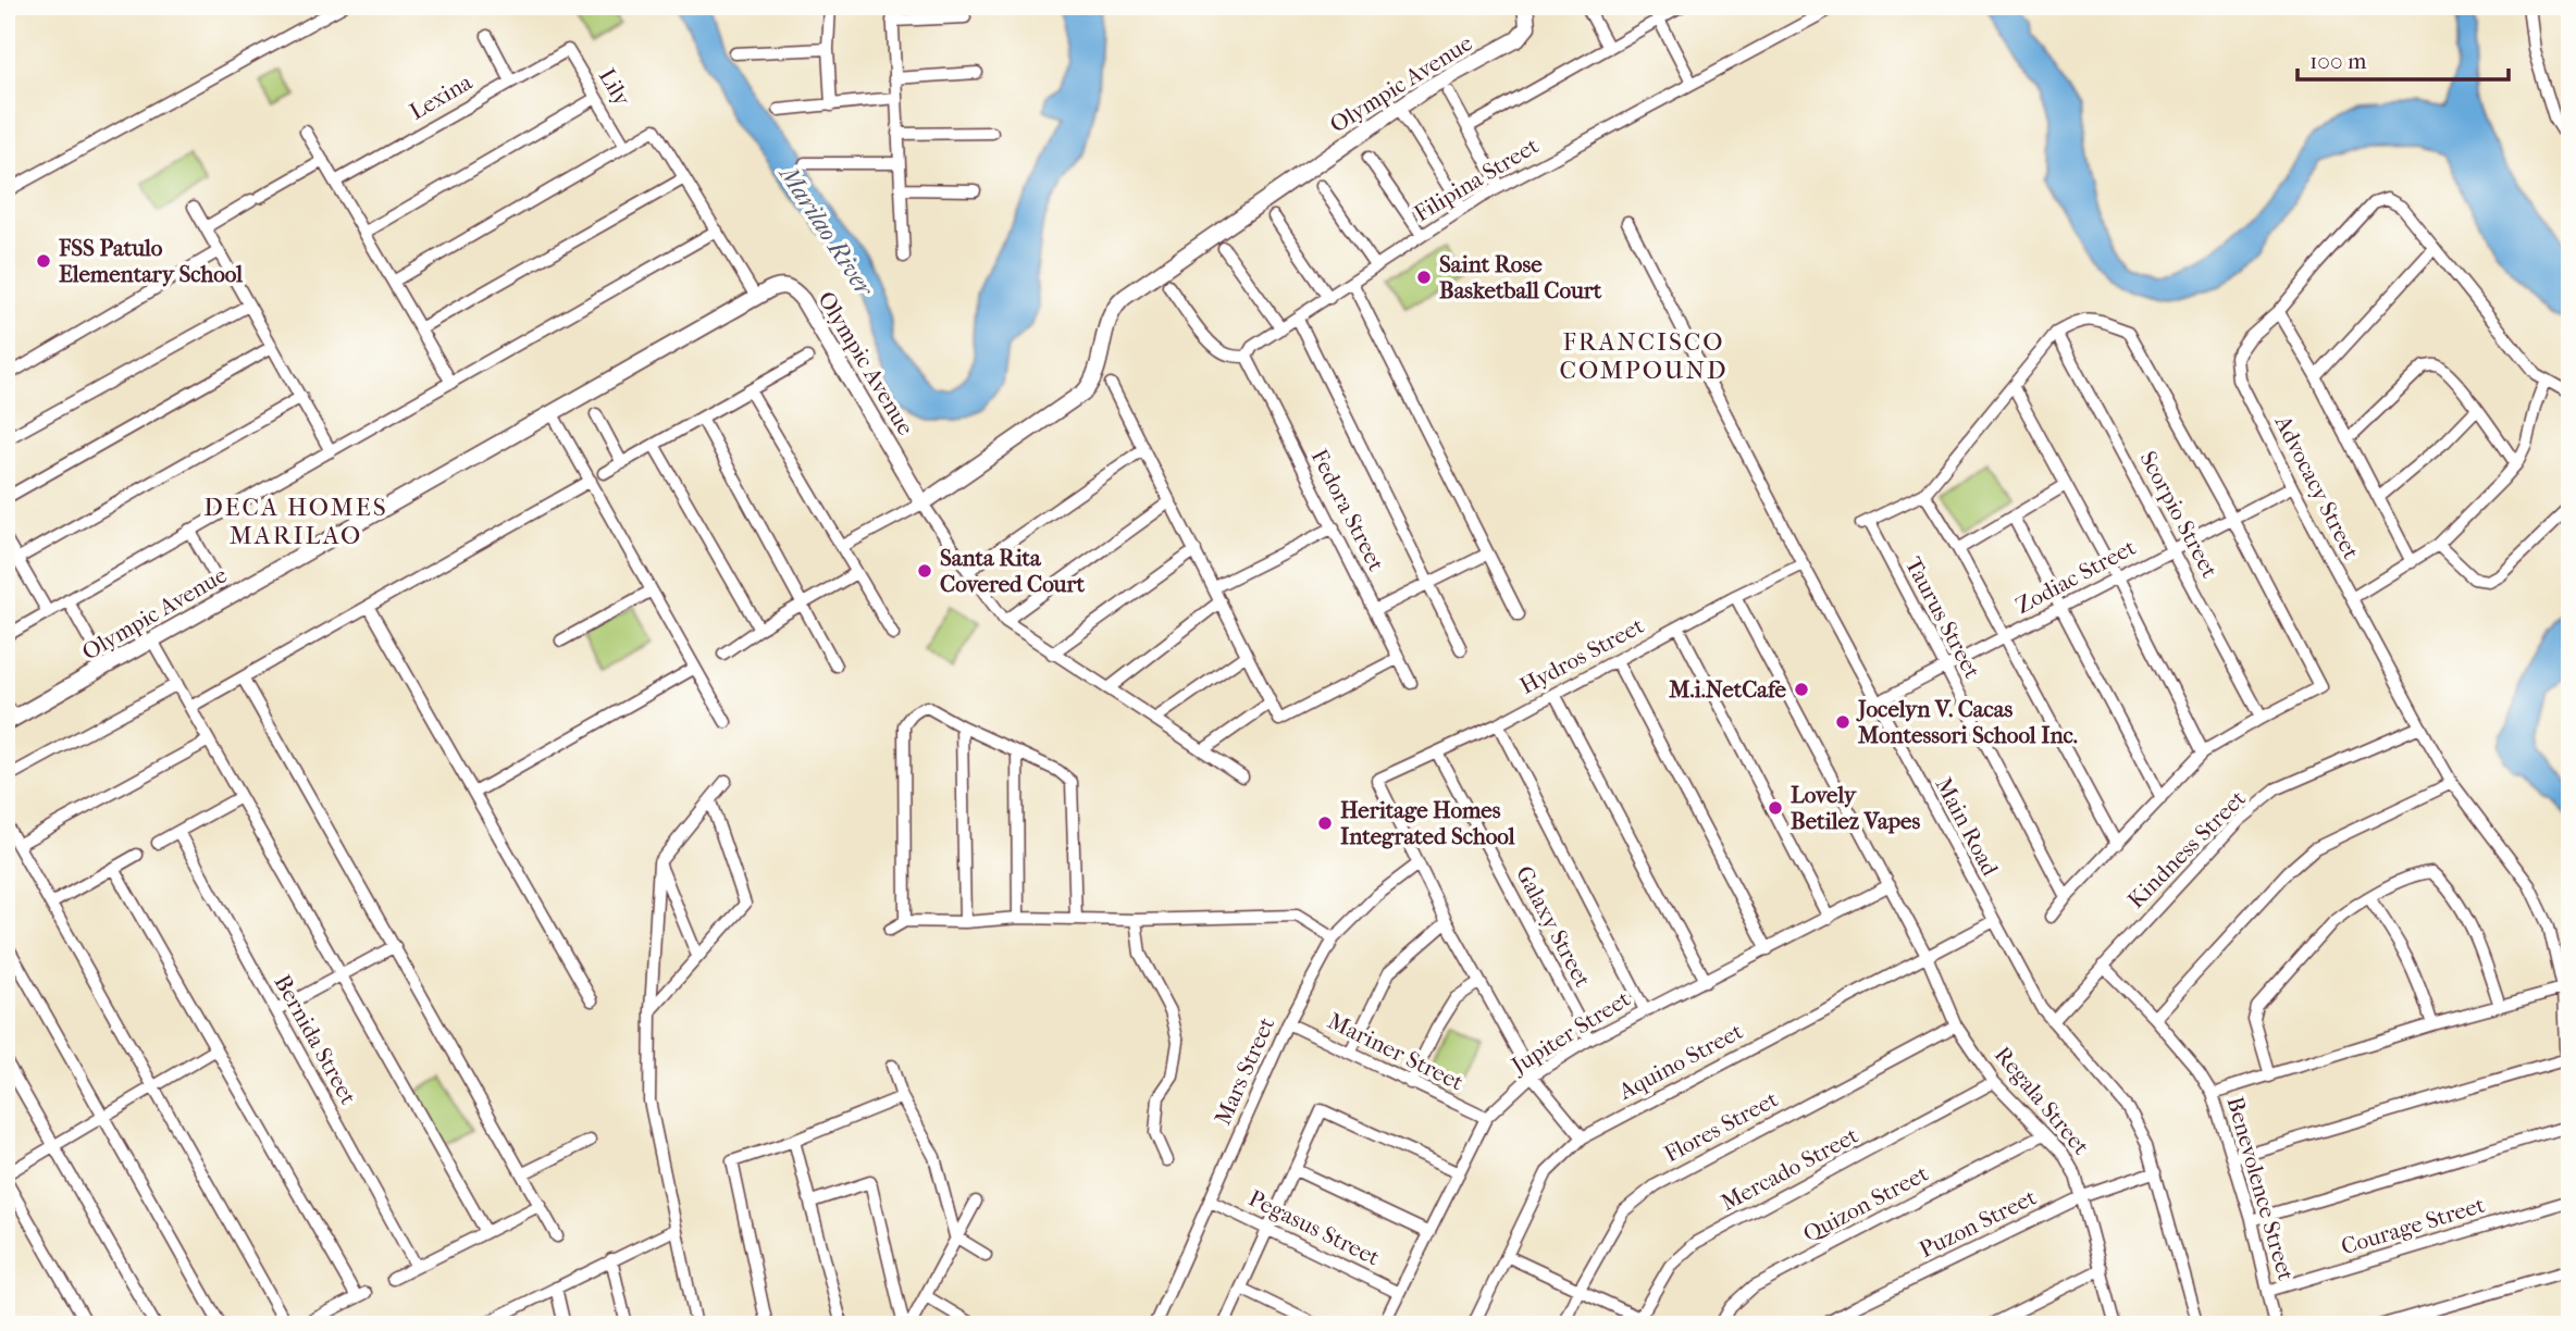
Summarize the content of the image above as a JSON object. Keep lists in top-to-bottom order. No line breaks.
{"streets":{"street":["Olympic Avenue","Lily","Lexina","Filipina Street","Advocacy Street","Fedora Street","Scorpio Street","Zodiac Street","Taurus Street","Hydros Street","Main Road","Kindness Street","Galaxy Street","Jupiter Street","Bernida Street","Mariner Street","Aquino Street","Mars Street","Regala Street","Flores Street","Mercado Street","Benevolence Street","Quizon Street","Puzon Street","Courage Street","Pegasus Street"]},"crossings":[["Lily","Lexina"],["Filipina Street","Fedora Street"],["Advocacy Street","Zodiac Street"],["Advocacy Street","Kindness Street"],["Scorpio Street","Zodiac Street"],["Zodiac Street","Taurus Street"],["Zodiac Street","Main Road"],["Hydros Street","Main Road"],["Hydros Street","Galaxy Street"],["Hydros Street","Mars Street"],["Hydros Street","Regala Street"],["Main Road","Kindness Street"],["Main Road","Aquino Street"],["Main Road","Puzon Street"],["Kindness Street","Benevolence Street"],["Galaxy Street","Jupiter Street"],["Jupiter Street","Mariner Street"],["Jupiter Street","Regala Street"],["Jupiter Street","Pegasus Street"],["Mariner Street","Mars Street"],["Aquino Street","Regala Street"],["Mars Street","Pegasus Street"],["Regala Street","Flores Street"],["Regala Street","Mercado Street"],["Regala Street","Quizon Street"],["Regala Street","Puzon Street"],["Benevolence Street","Courage Street"]],"districts":["FRANCISCO COMPOUND","DECA HOMES MARILAO"],"water":["Marilao River"],"places":["FSS Patulo Elementary School","Saint Rose Basketball Court","Santa Rita Covered Court","M.i.NetCafe","Jocelyn V. Cacas Montessori School Inc.","Lovely Betilez Vapes","Heritage Homes Integrated School"],"scale_bar":"100 m"}
